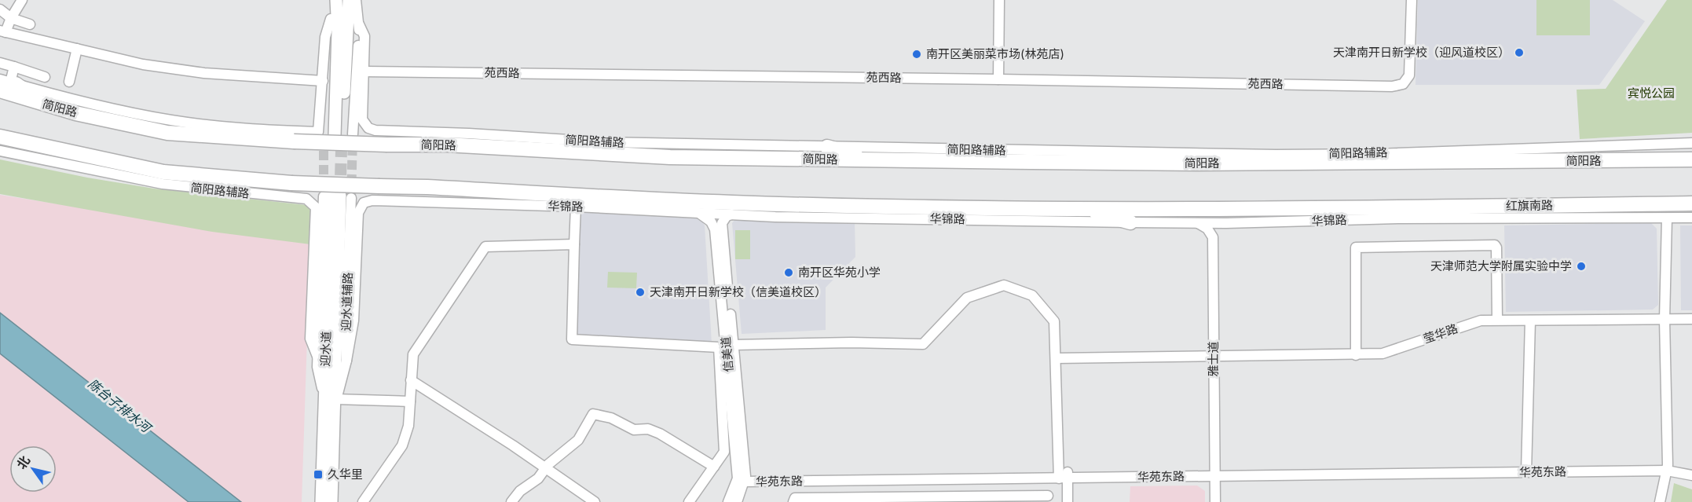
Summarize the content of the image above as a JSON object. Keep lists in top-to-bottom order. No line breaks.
{"streets":{"highway":["简阳路","红旗南路"],"main road":["迎水道"],"street":["苑西路","简阳路辅路","华锦路","迎水道辅路","莹华路","信美道","雅士道","华苑东路"]},"crossings":[["苑西路","简阳路辅路"],["华锦路","迎水道辅路"],["华锦路","信美道"],["华锦路","雅士道"],["迎水道辅路","迎水道"],["莹华路","雅士道"],["信美道","华苑东路"],["雅士道","华苑东路"]],"water":["陈台子排水河"],"parks":["宾悦公园"],"places":{"other":["天津南开日新学校（迎风道校区）","南开区美丽菜市场(林苑店)","天津师范大学附属实验中学","南开区华苑小学","天津南开日新学校（信美道校区）"],"transit":["久华里"]},"north":"top left"}
